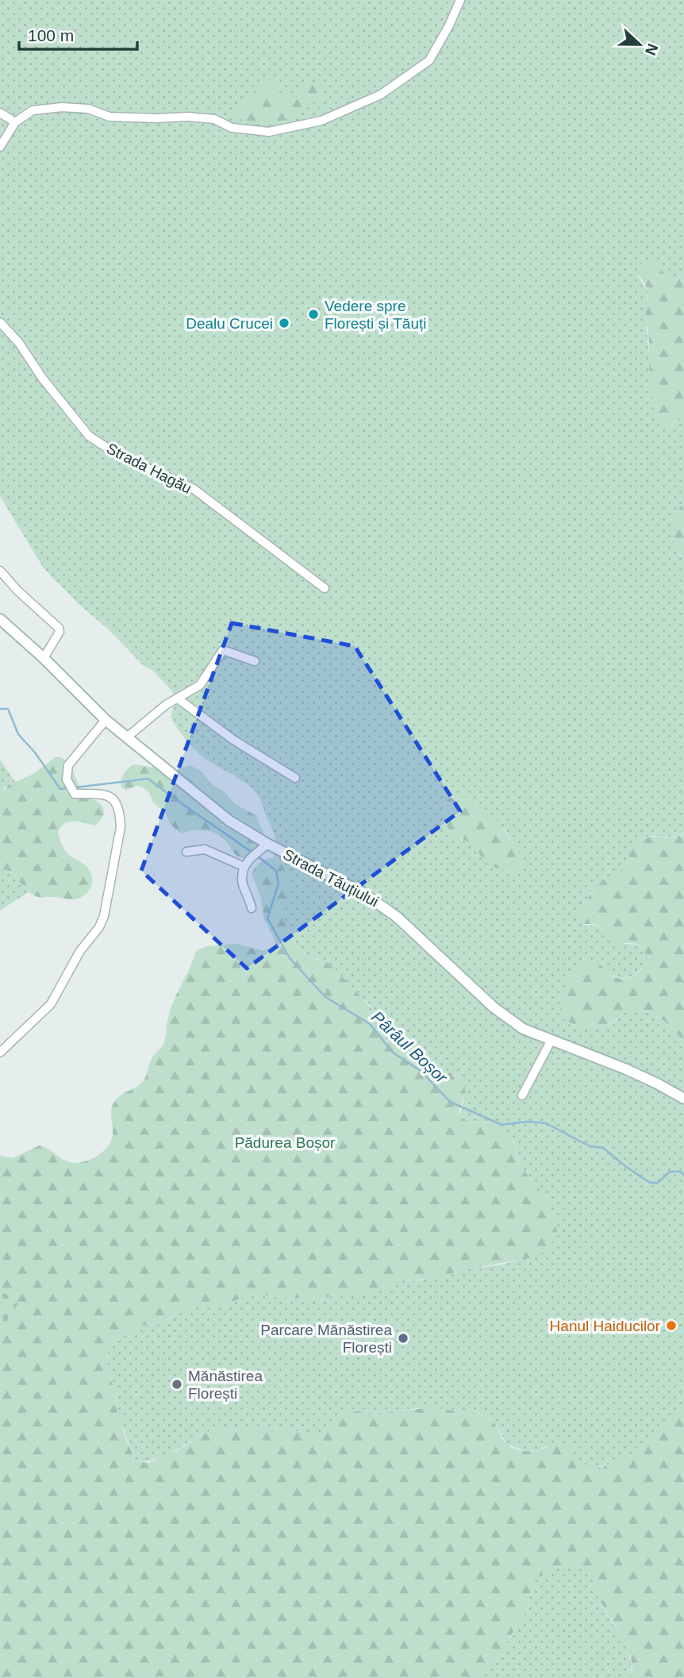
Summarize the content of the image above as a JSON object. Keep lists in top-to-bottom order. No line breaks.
{"streets":{"street":["Strada Hagău","Strada Tăuțiului"]},"water":["Pârâul Boșor"],"parks":["Pădurea Boșor"],"places":["Vedere spre Florești și Tăuți","Dealu Crucei","Hanul Haiducilor","Parcare Mănăstirea Florești","Mănăstirea Florești"],"scale_bar":"100 m","north":"right"}
